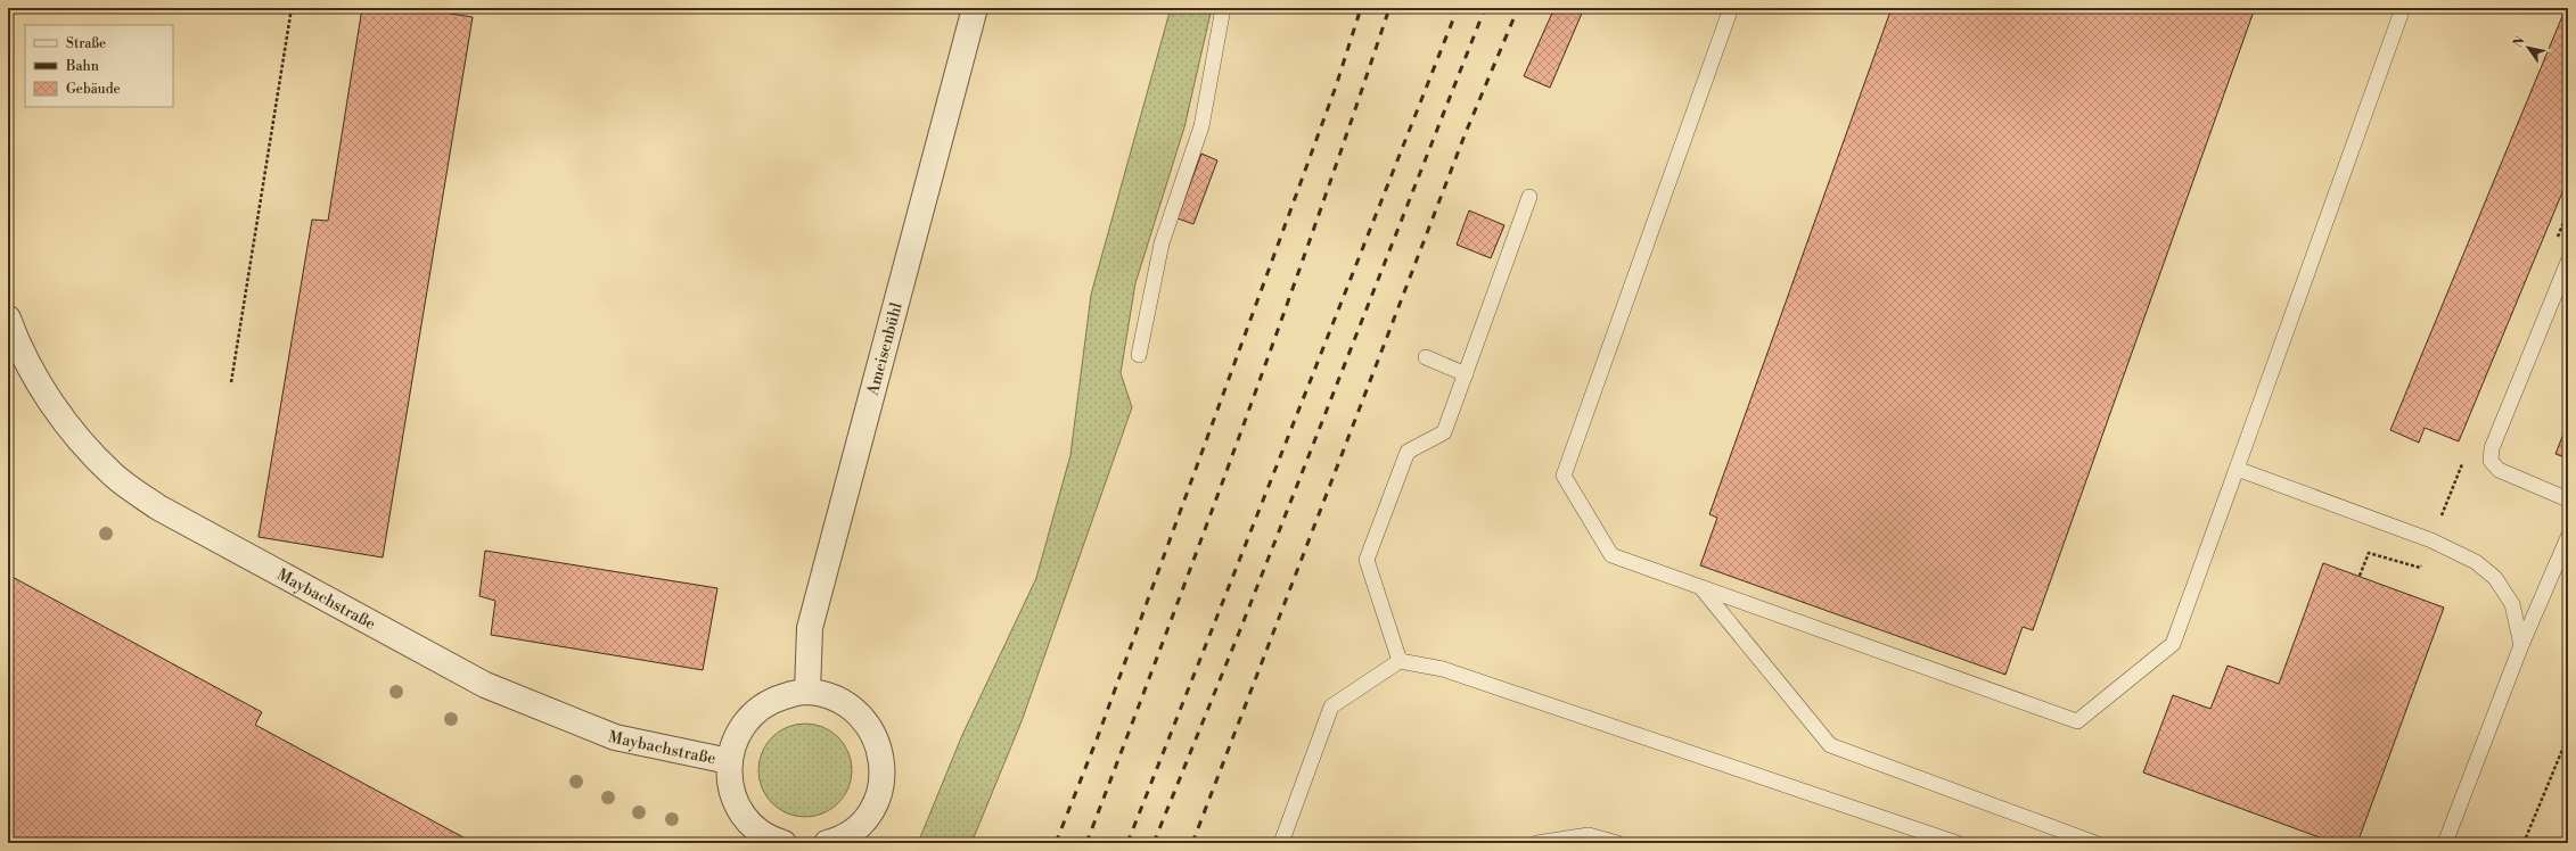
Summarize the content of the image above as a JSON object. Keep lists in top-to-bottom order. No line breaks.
{"streets":{"street":["Ameisenbühl","Maybachstraße"]},"legend":["Straße","Bahn","Gebäude"],"north":"top left"}
